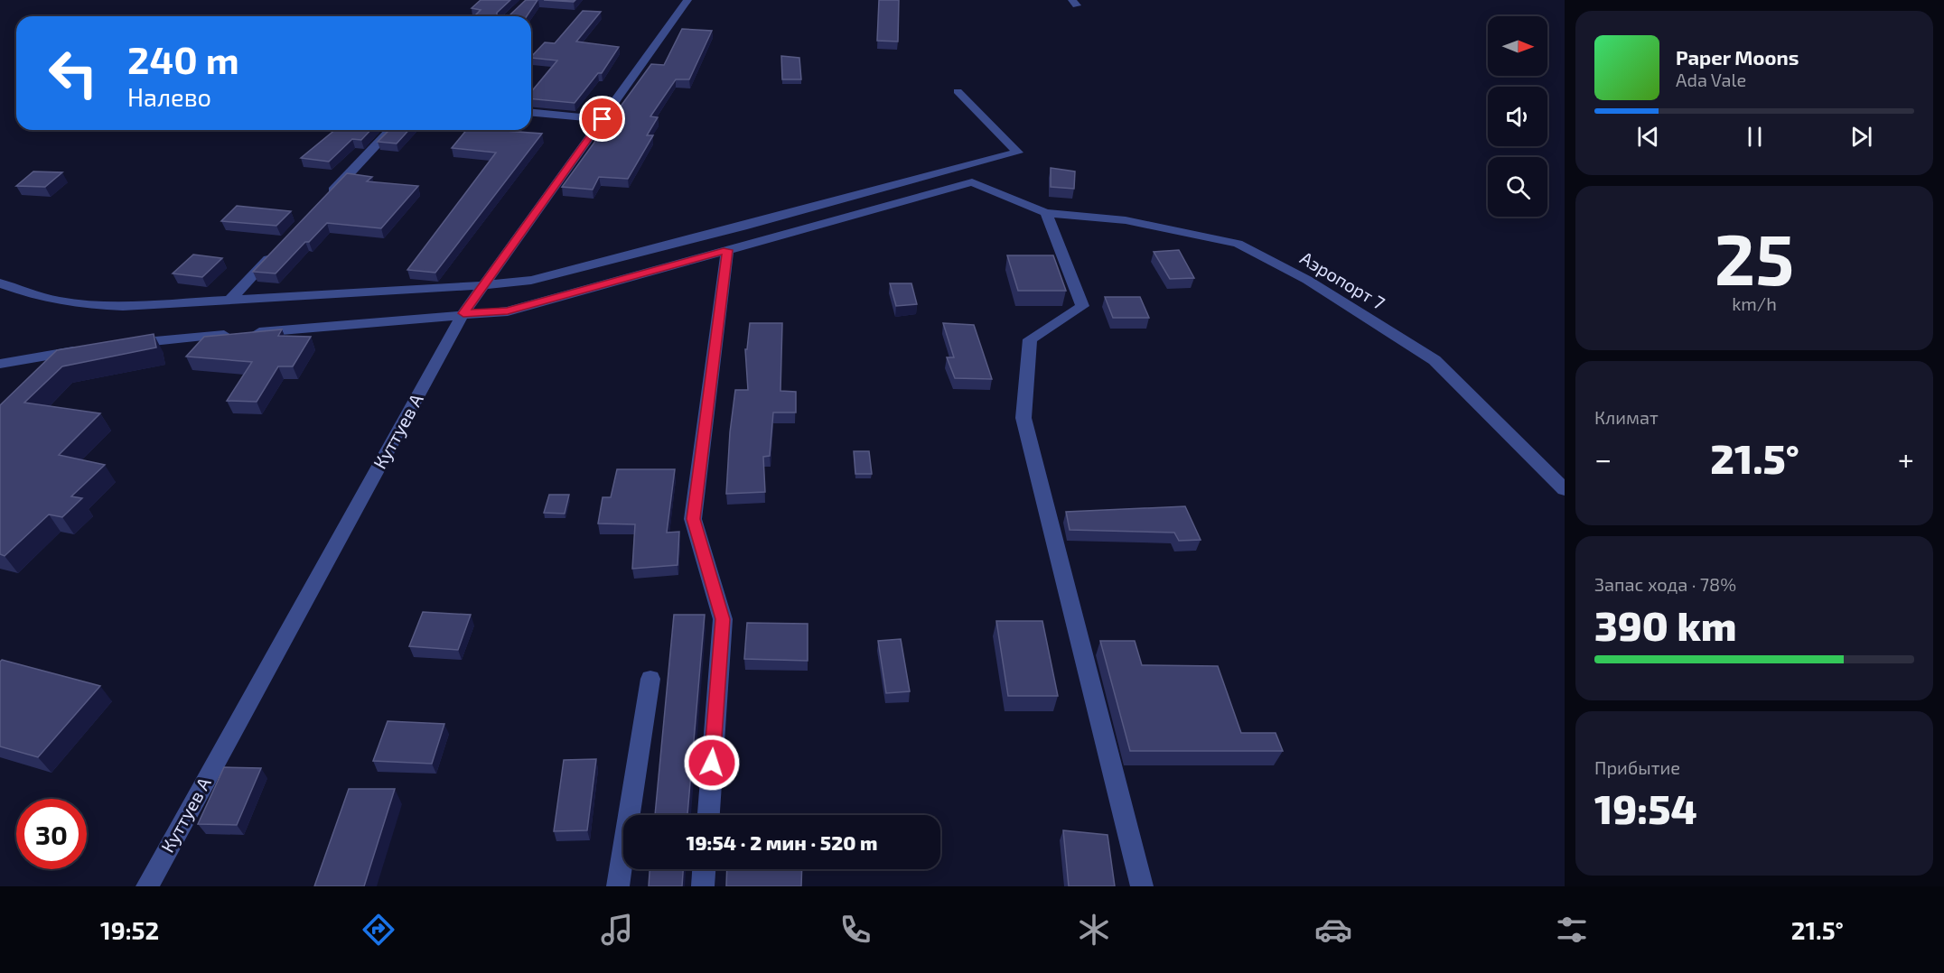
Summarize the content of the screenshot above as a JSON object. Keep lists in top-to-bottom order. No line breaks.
{"streets":{"street":["Аэропорт 7","Куттуев А"]},"crossings":[["Аэропорт 7","Куттуев А"]],"north":"right","page":{"turn":["240 m","Налево"],"song":["Paper Moons","Ada Vale"],"tile":[["25","km/h"],"Климат",["Запас хода · 78%","390 km"],["Прибытие","19:54"]],"heat":["−","21.5°","+"],"limit":"30","trip":"19:54 · 2 мин · 520 m","tabs":["19:52","21.5°"]}}
